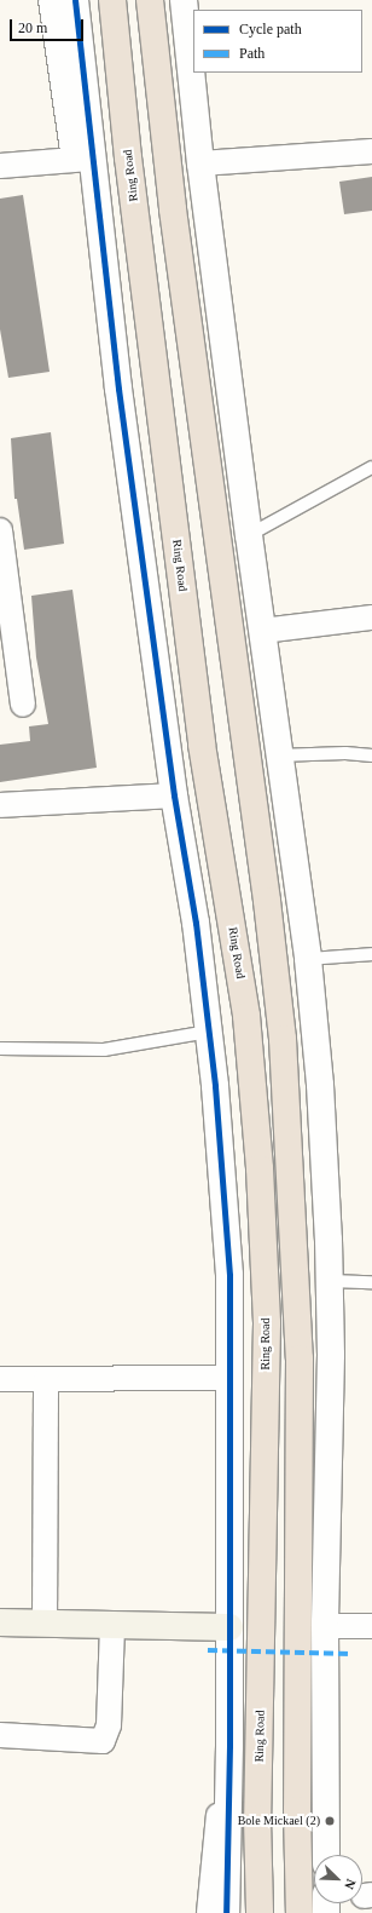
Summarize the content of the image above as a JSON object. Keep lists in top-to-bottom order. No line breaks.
{"streets":{"highway":["Ring Road"]},"places":["Bole Mickael (2)"],"legend":["Cycle path","Path"],"scale_bar":"20 m","north":"bottom right"}
